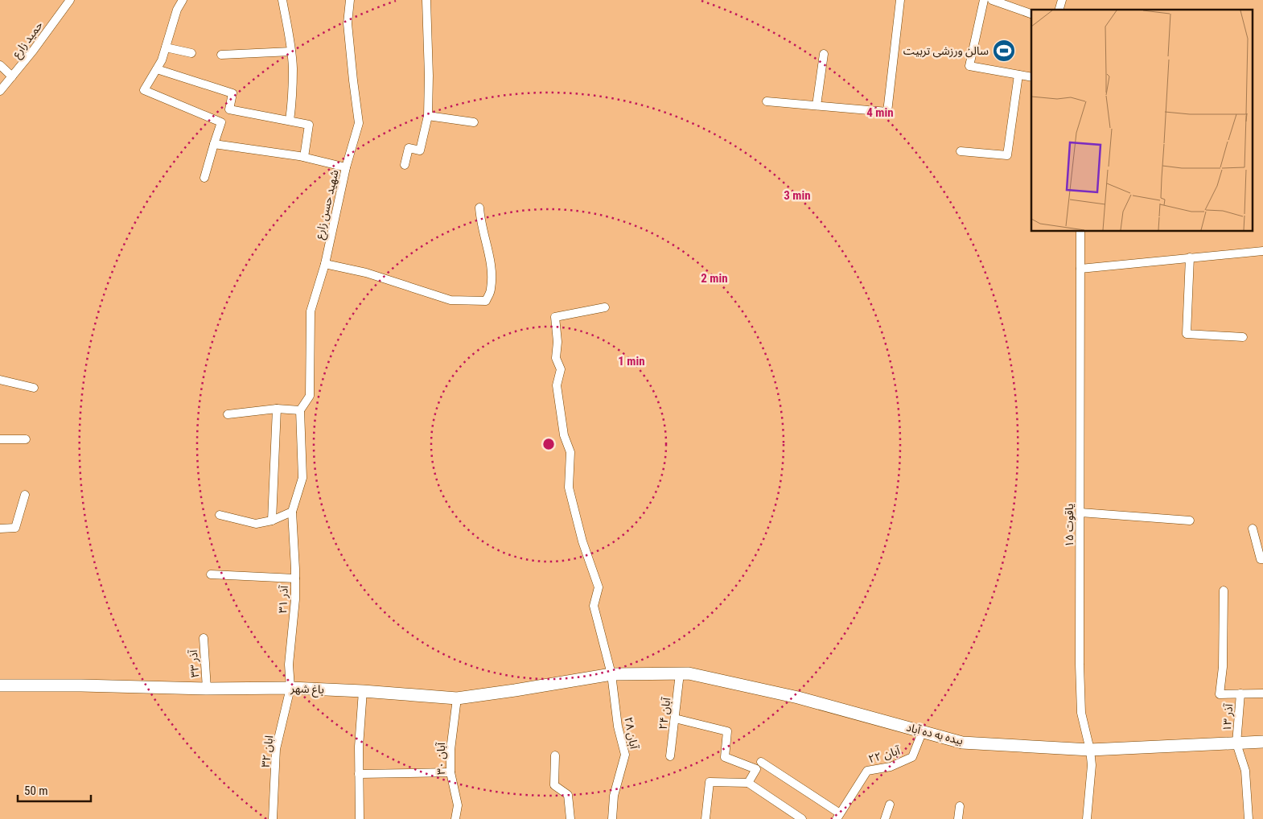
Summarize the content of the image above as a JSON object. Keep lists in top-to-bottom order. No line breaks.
{"streets":{"main road":["باغ شهر","بیده به ده آباد"],"street":["حمید زارع","شهید حسن زارع","یاقوت ۱۵","آذر ۳۱","آذر ۳۳","آبان ۲۴","آذر ۱۳","آبان ۲۸","ابان ۳۲","آبان ۲۲","آبان ۳۰"]},"crossings":[["یاقوت ۱۵","بیده به ده آباد"],["آذر ۳۱","باغ شهر"],["آذر ۳۱","ابان ۳۲"],["آذر ۳۳","باغ شهر"],["باغ شهر","آبان ۲۸"],["باغ شهر","بیده به ده آباد"],["باغ شهر","ابان ۳۲"],["باغ شهر","آبان ۳۰"],["آبان ۲۴","بیده به ده آباد"],["آذر ۱۳","بیده به ده آباد"],["آبان ۲۸","بیده به ده آباد"],["بیده به ده آباد","آبان ۲۲"]],"places":{"sports":["سالن ورزشی تربیت"]},"scale_bar":"50 m","rings":["4 min","3 min","2 min","1 min"]}
